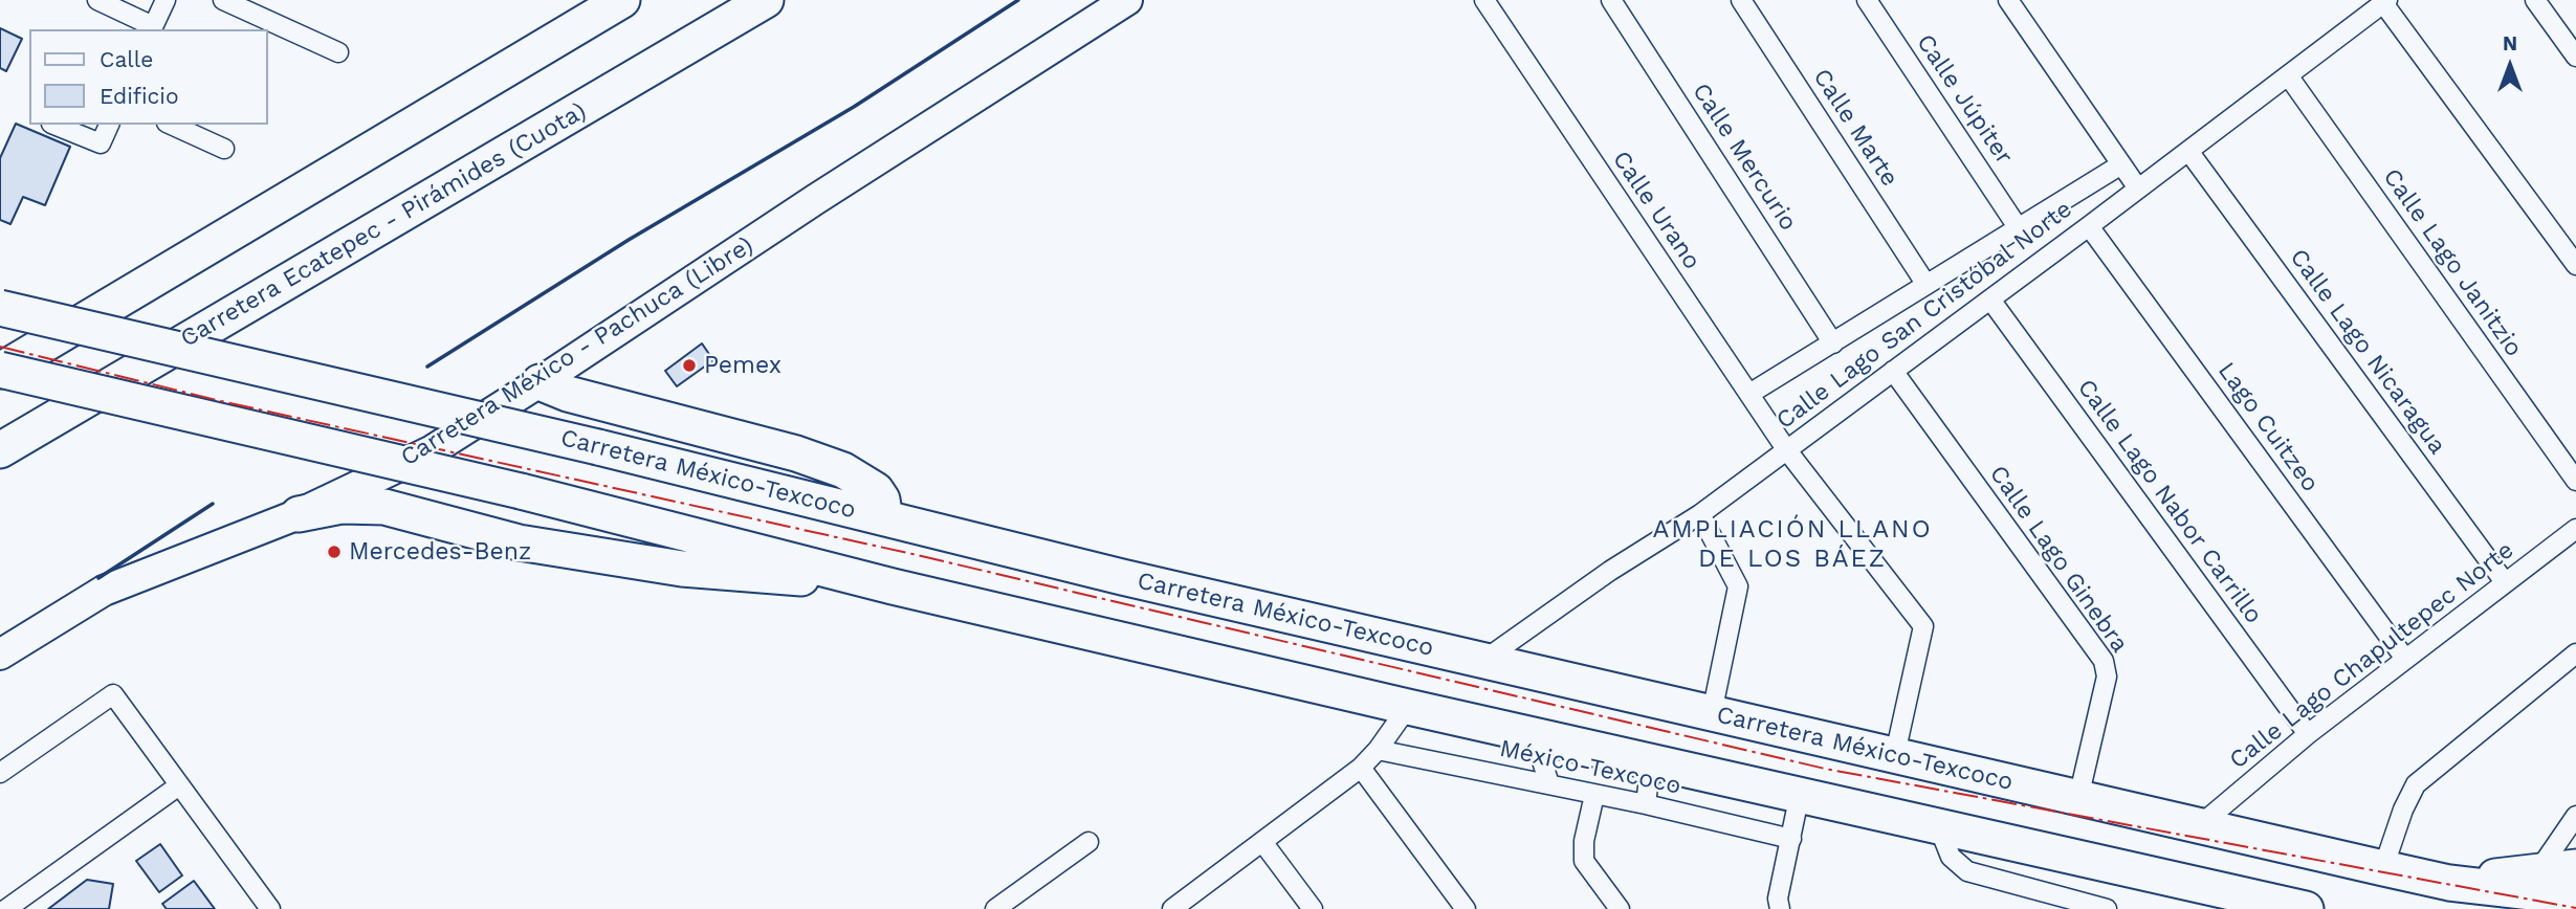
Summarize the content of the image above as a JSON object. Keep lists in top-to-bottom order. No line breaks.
{"streets":{"highway":["Carretera Ecatepec - Pirámides (Cuota)","Carretera México-Texcoco"],"main road":["Carretera México - Pachuca (Libre)"],"street":["Calle Júpiter","Calle Marte","Calle Mercurio","Calle Urano","Calle Lago Janitzio","Calle Lago San Cristóbal Norte","Calle Lago Nicaragua","Lago Cuitzeo","Calle Lago Nabor Carrillo","Calle Lago Ginebra","Calle Lago Chapultepec Norte","México-Texcoco"]},"crossings":[["Calle Júpiter","Calle Lago San Cristóbal Norte"],["Calle Marte","Calle Lago San Cristóbal Norte"],["Calle Mercurio","Calle Lago San Cristóbal Norte"],["Calle Urano","Calle Lago San Cristóbal Norte"],["Calle Urano","Carretera México-Texcoco"],["Calle Lago Janitzio","Calle Lago San Cristóbal Norte"],["Calle Lago San Cristóbal Norte","Calle Lago Nicaragua"],["Calle Lago San Cristóbal Norte","Lago Cuitzeo"],["Calle Lago San Cristóbal Norte","Carretera México-Texcoco"],["Calle Lago San Cristóbal Norte","Calle Lago Nabor Carrillo"],["Calle Lago San Cristóbal Norte","Calle Lago Ginebra"],["Calle Lago Nicaragua","Calle Lago Chapultepec Norte"],["Lago Cuitzeo","Calle Lago Chapultepec Norte"],["Carretera México-Texcoco","Calle Lago Ginebra"],["Carretera México-Texcoco","Calle Lago Chapultepec Norte"],["Calle Lago Nabor Carrillo","Calle Lago Chapultepec Norte"]],"districts":["AMPLIACIÓN LLANO DE LOS BÁEZ"],"places":["Pemex","Mercedes-Benz"],"legend":["Calle","Edificio"],"north":"top"}
